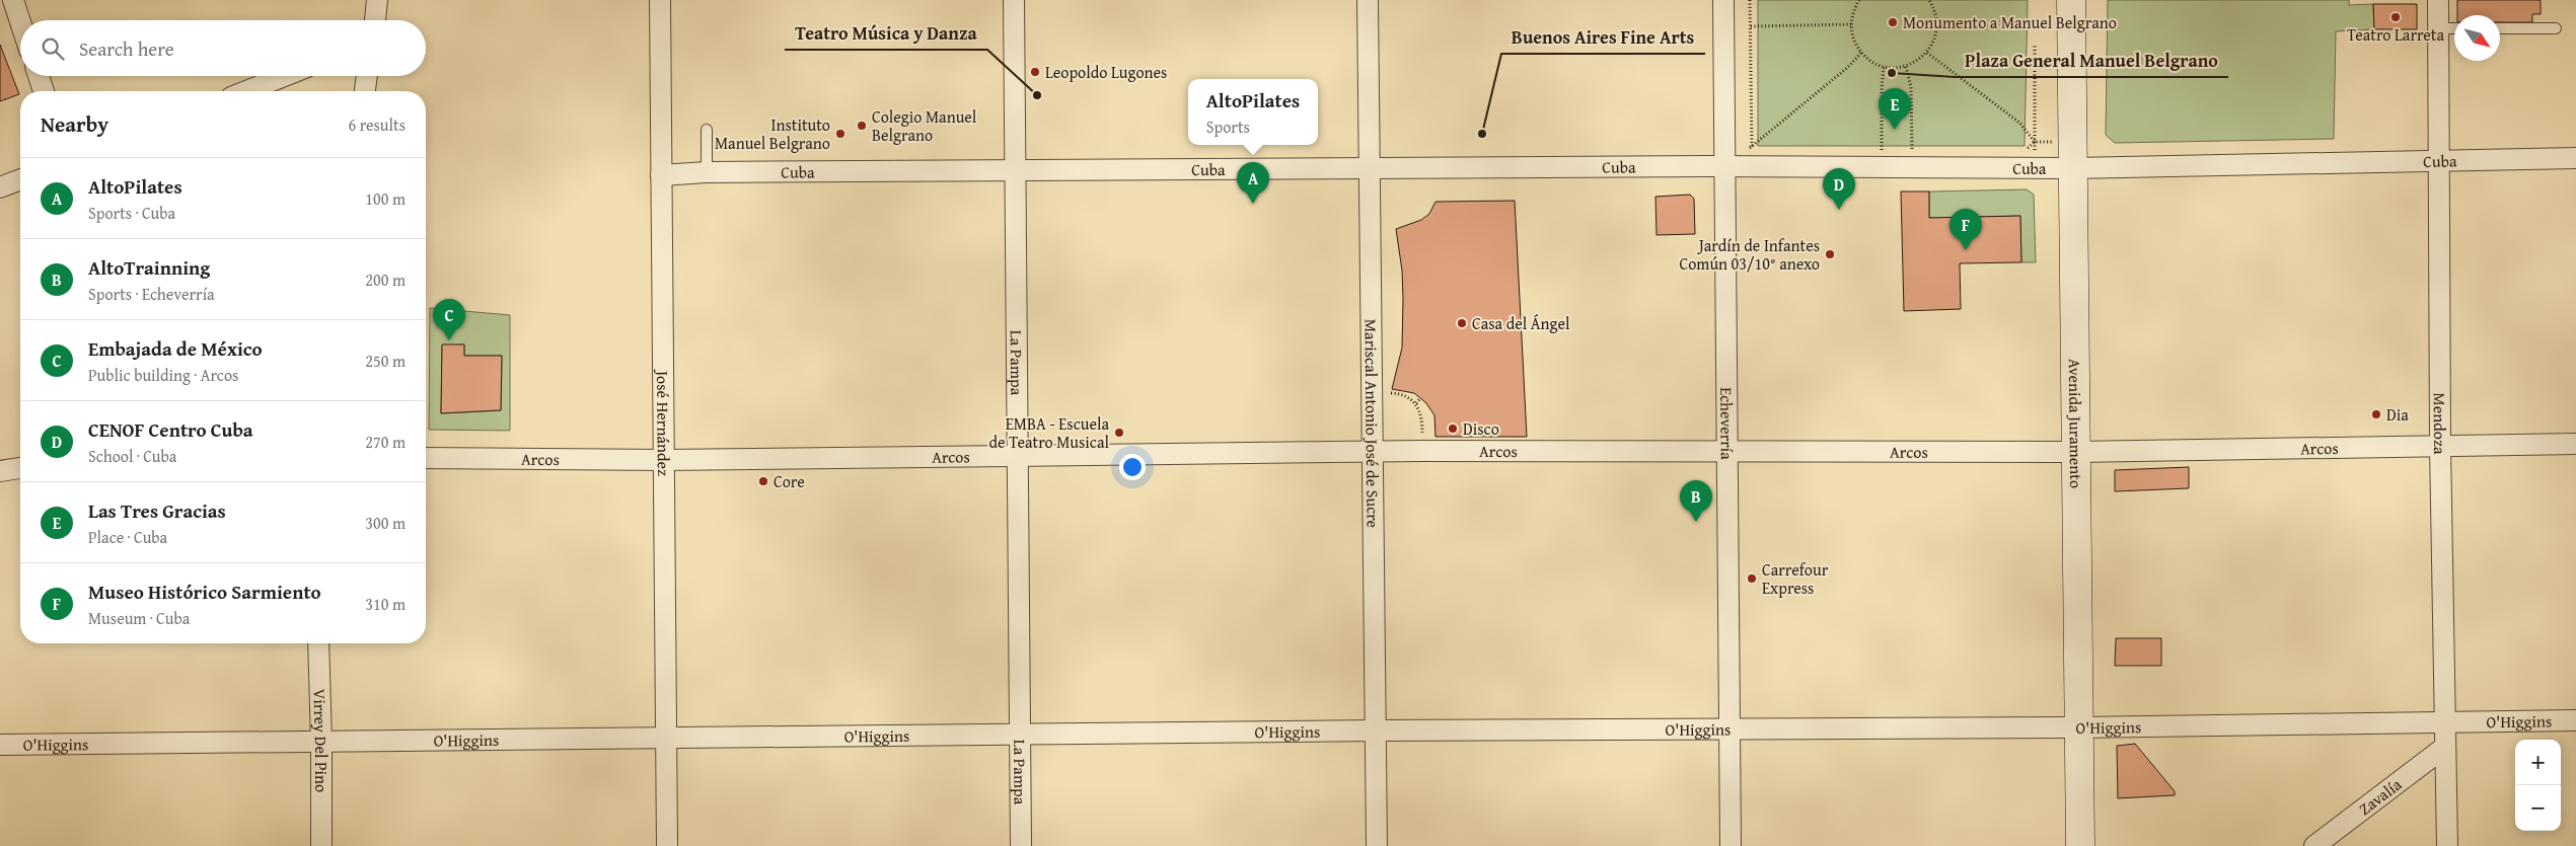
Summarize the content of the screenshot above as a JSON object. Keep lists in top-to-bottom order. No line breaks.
{"streets":{"main road":["Avenida Juramento"],"street":["Cuba","La Pampa","José Hernández","Echeverría","Mariscal Antonio José de Sucre","Mendoza","Arcos","O'Higgins","Virrey Del Pino","Zavalía"]},"crossings":[["Cuba","La Pampa"],["Cuba","José Hernández"],["Cuba","Echeverría"],["Cuba","Avenida Juramento"],["Cuba","Mariscal Antonio José de Sucre"],["Cuba","Mendoza"],["La Pampa","Arcos"],["La Pampa","O'Higgins"],["José Hernández","Arcos"],["José Hernández","O'Higgins"],["Echeverría","Arcos"],["Echeverría","O'Higgins"],["Avenida Juramento","Arcos"],["Avenida Juramento","O'Higgins"],["Mariscal Antonio José de Sucre","Arcos"],["Mariscal Antonio José de Sucre","O'Higgins"],["Mendoza","Arcos"],["Mendoza","O'Higgins"],["Mendoza","Zavalía"],["O'Higgins","Virrey Del Pino"]],"places":["Teatro Larreta","Monumento a Manuel Belgrano","Leopoldo Lugones","Plaza General Manuel Belgrano","Teatro Música y Danza","Colegio Manuel Belgrano","Instituto Manuel Belgrano","Buenos Aires Fine Arts","Jardín de Infantes Común 03/10° anexo","Casa del Ángel","Dia","Disco","EMBA - Escuela de Teatro Musical","Core","Carrefour Express"],"north":"bottom right","page":{"search":"Search here","popup":["AltoPilates","Sports"],"pins":["E","A","D","F","C","B"],"heading":["Nearby","6 results"],"list":[{"mark":"A","name":"AltoPilates","note":"Sports · Cuba","value":"100 m"},{"mark":"B","name":"AltoTrainning","note":"Sports · Echeverría","value":"200 m"},{"mark":"C","name":"Embajada de México","note":"Public building · Arcos","value":"250 m"},{"mark":"D","name":"CENOF Centro Cuba","note":"School · Cuba","value":"270 m"},{"mark":"E","name":"Las Tres Gracias","note":"Place · Cuba","value":"300 m"},{"mark":"F","name":"Museo Histórico Sarmiento","note":"Museum · Cuba","value":"310 m"}],"map_buttons":["+","−"]}}
